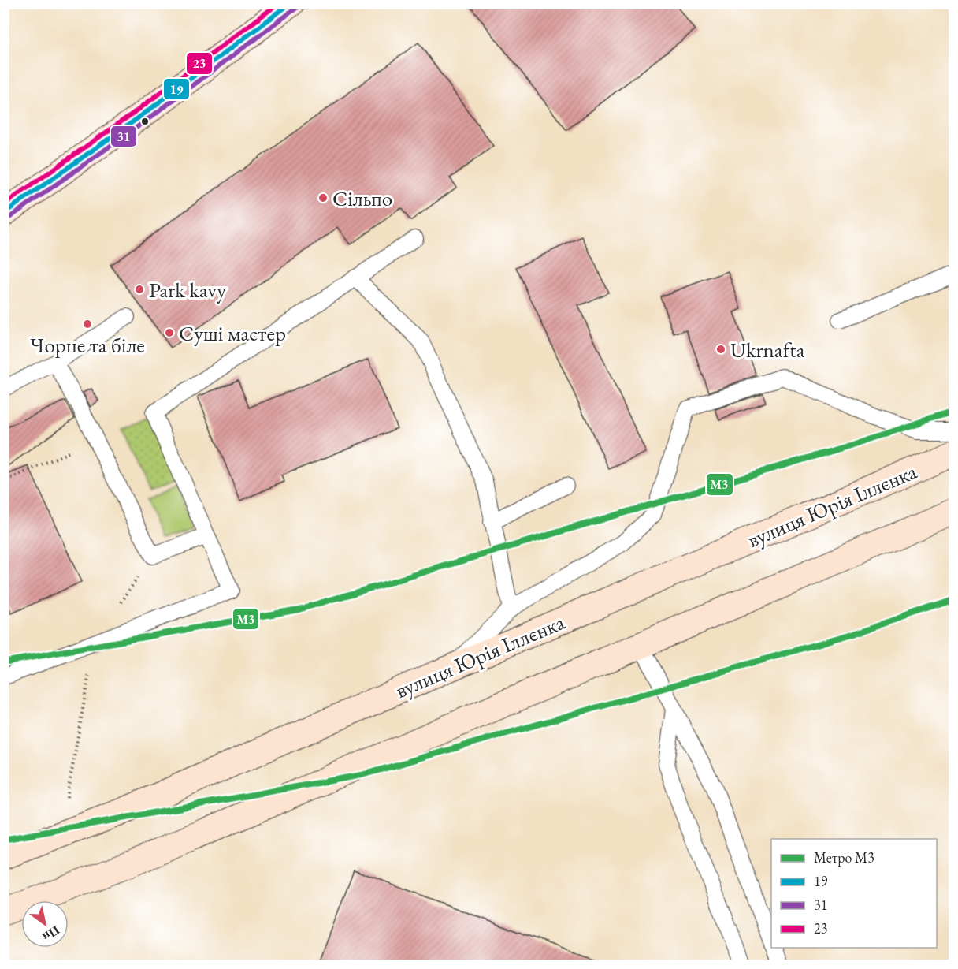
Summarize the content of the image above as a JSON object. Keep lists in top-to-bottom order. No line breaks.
{"streets":{"main road":["вулиця Юрія Іллєнка"]},"places":["Сільпо","Park kavy","Чорне та біле","Суші мастер","Ukrnafta"],"lines":["transit line 19","transit line 23","transit line 31","metro line M3"],"legend":["Метро M3","19","31","23"],"north":"bottom right"}
